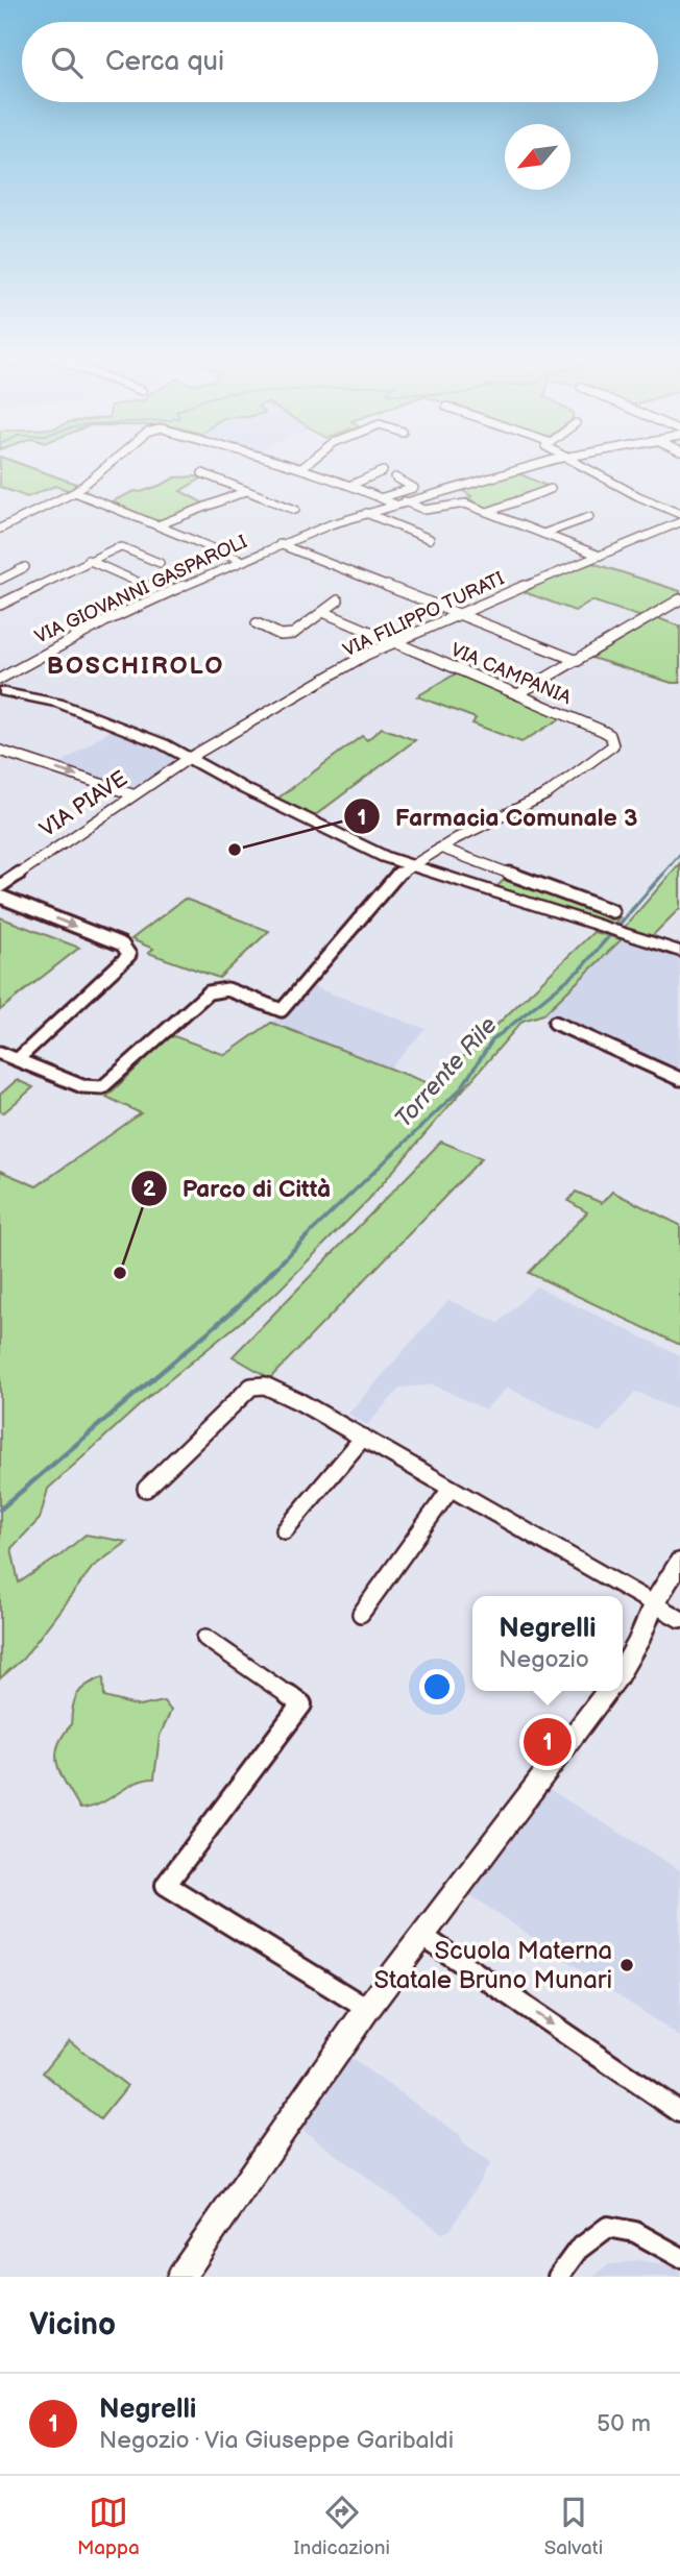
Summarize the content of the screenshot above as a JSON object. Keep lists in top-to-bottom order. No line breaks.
{"streets":{"street":["VIA GIOVANNI GASPAROLI","VIA FILIPPO TURATI","VIA CAMPANIA","VIA PIAVE"]},"crossings":[["VIA FILIPPO TURATI","VIA CAMPANIA"],["VIA FILIPPO TURATI","VIA PIAVE"]],"districts":["BOSCHIROLO"],"water":["Torrente Rile"],"places":["Farmacia Comunale 3","Parco di Città","Scuola Materna Statale Bruno Munari"],"north":"bottom left","page":{"search":"Cerca qui","popup":["Negrelli","Negozio"],"pins":"1","heading":"Vicino","list":[{"mark":"1","name":"Negrelli","note":"Negozio · Via Giuseppe Garibaldi","value":"50 m"}],"nav":["Mappa","Indicazioni","Salvati"]}}
